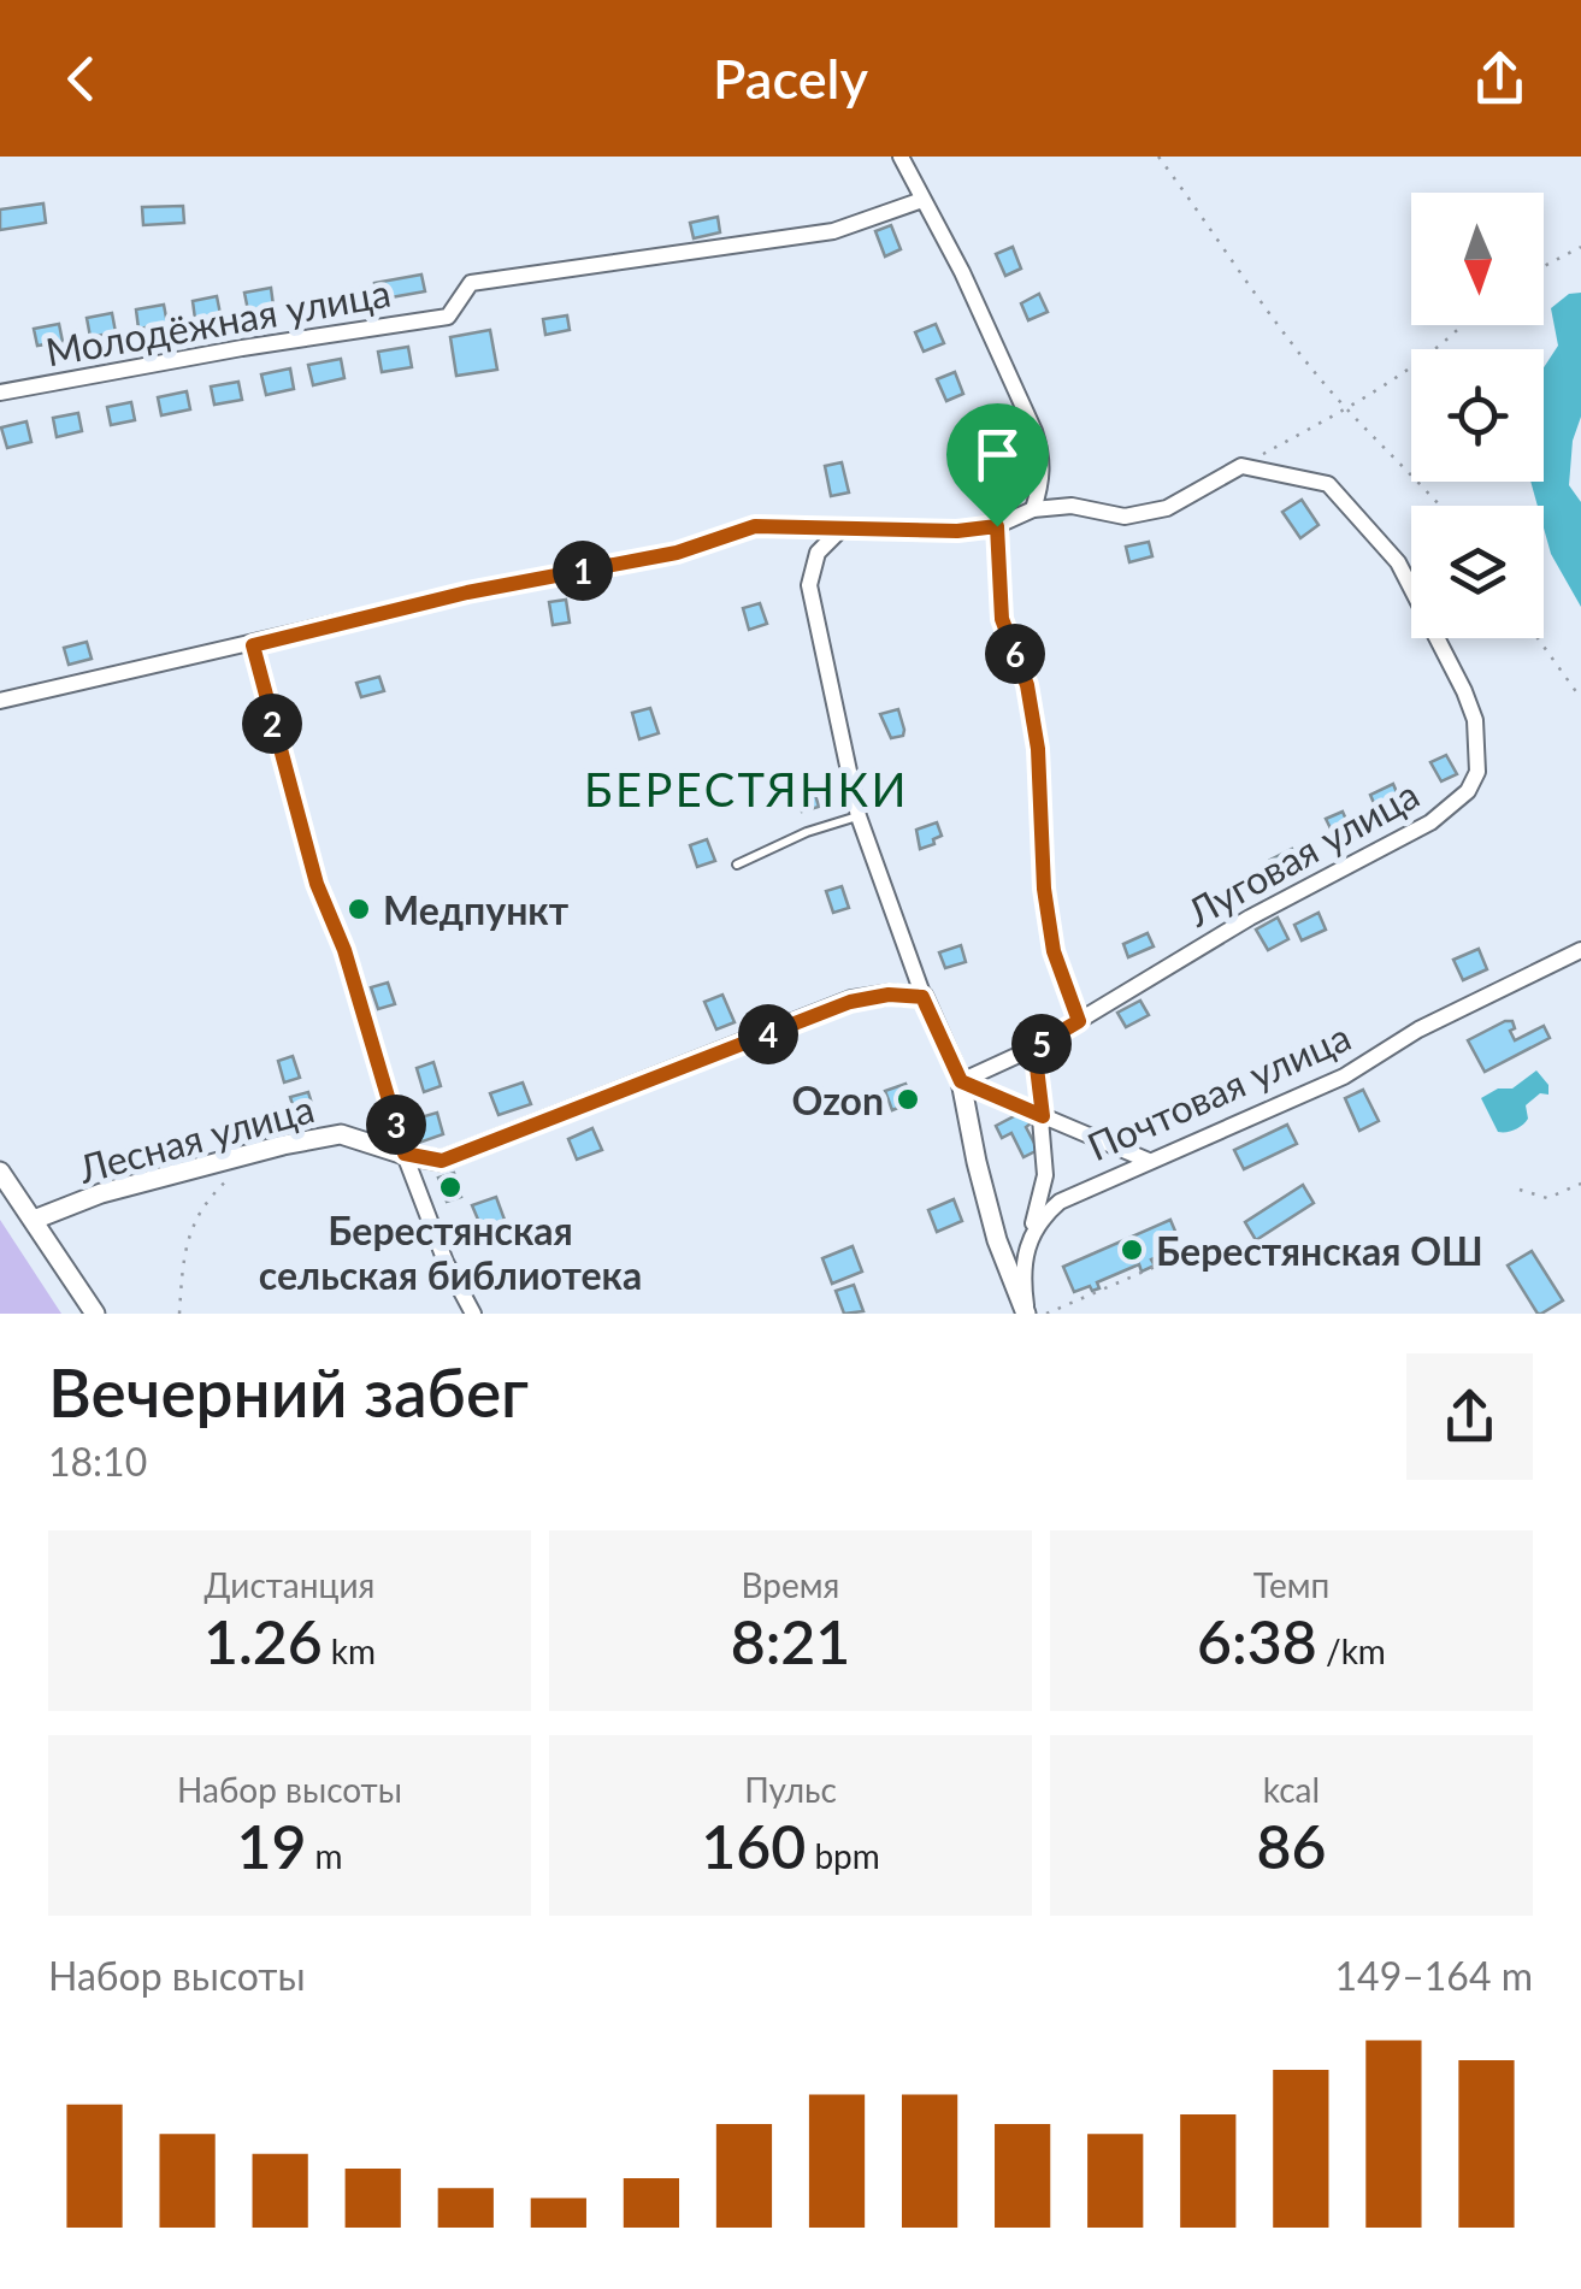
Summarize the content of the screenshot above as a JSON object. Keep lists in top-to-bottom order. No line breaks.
{"streets":{"street":["Молодёжная улица","Луговая улица","Почтовая улица","Лесная улица"]},"districts":["БЕРЕСТЯНКИ"],"places":["Медпункт","Ozon","Берестянская сельская библиотека","Берестянская ОШ"],"north":"bottom","page":{"header":"Pacely","pins":["1","6","2","4","5","3"],"heading":["Вечерний забег","18:10"],"stats":[["Дистанция","1.26 km"],["Время","8:21"],["Темп","6:38 /km"],["Набор высоты","19 m"],["Пульс","160 bpm"],["kcal","86"]],"chart":["Набор высоты","149–164 m"]}}
